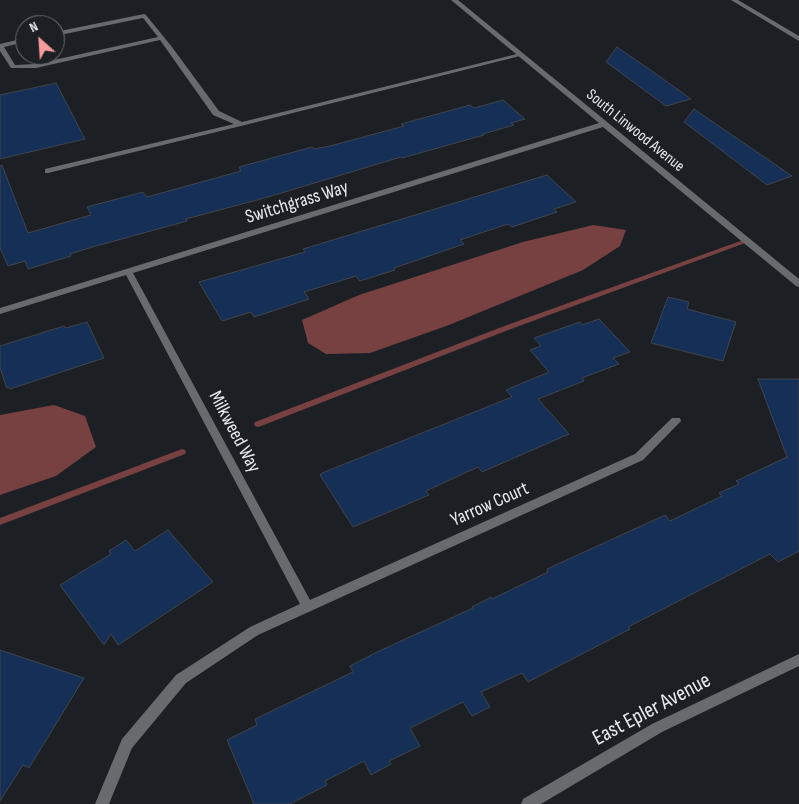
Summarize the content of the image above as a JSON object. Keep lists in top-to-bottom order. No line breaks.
{"streets":{"street":["South Linwood Avenue","Switchgrass Way","Milkweed Way","Yarrow Court","East Epler Avenue"]},"crossings":[["South Linwood Avenue","Switchgrass Way"],["Switchgrass Way","Milkweed Way"],["Milkweed Way","Yarrow Court"]],"north":"top left"}
